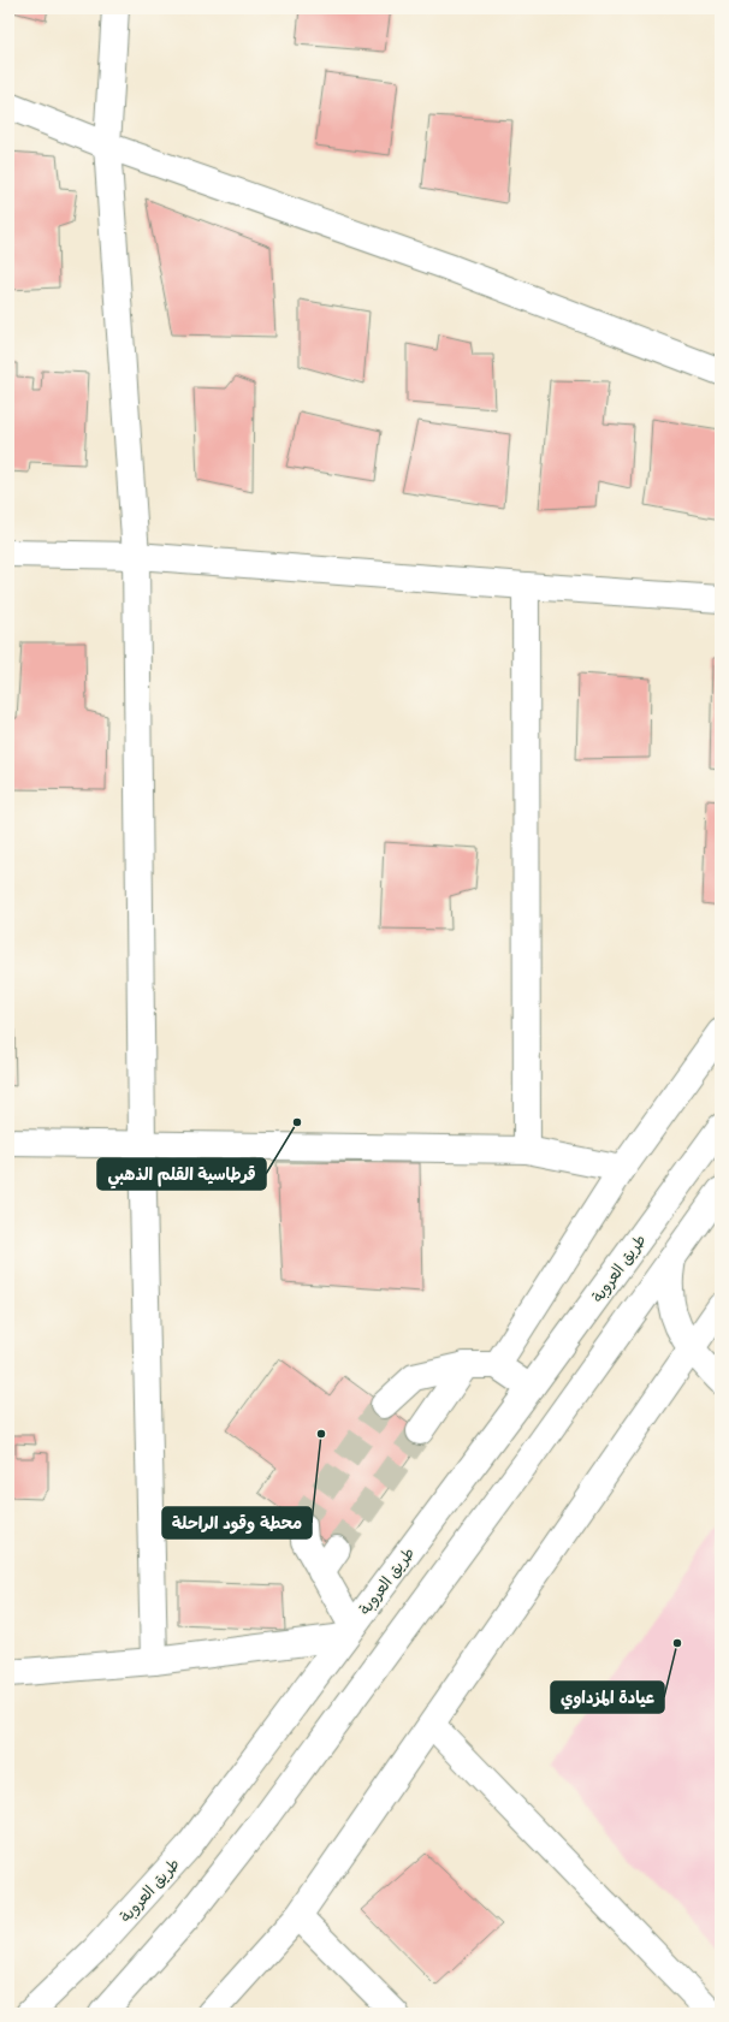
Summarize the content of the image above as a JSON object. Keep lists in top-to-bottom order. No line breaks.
{"streets":{"main road":["طريق العروبة"]},"places":["قرطاسية القلم الذهبي","محطة وقود الراحلة","عيادة المزداوي"]}
